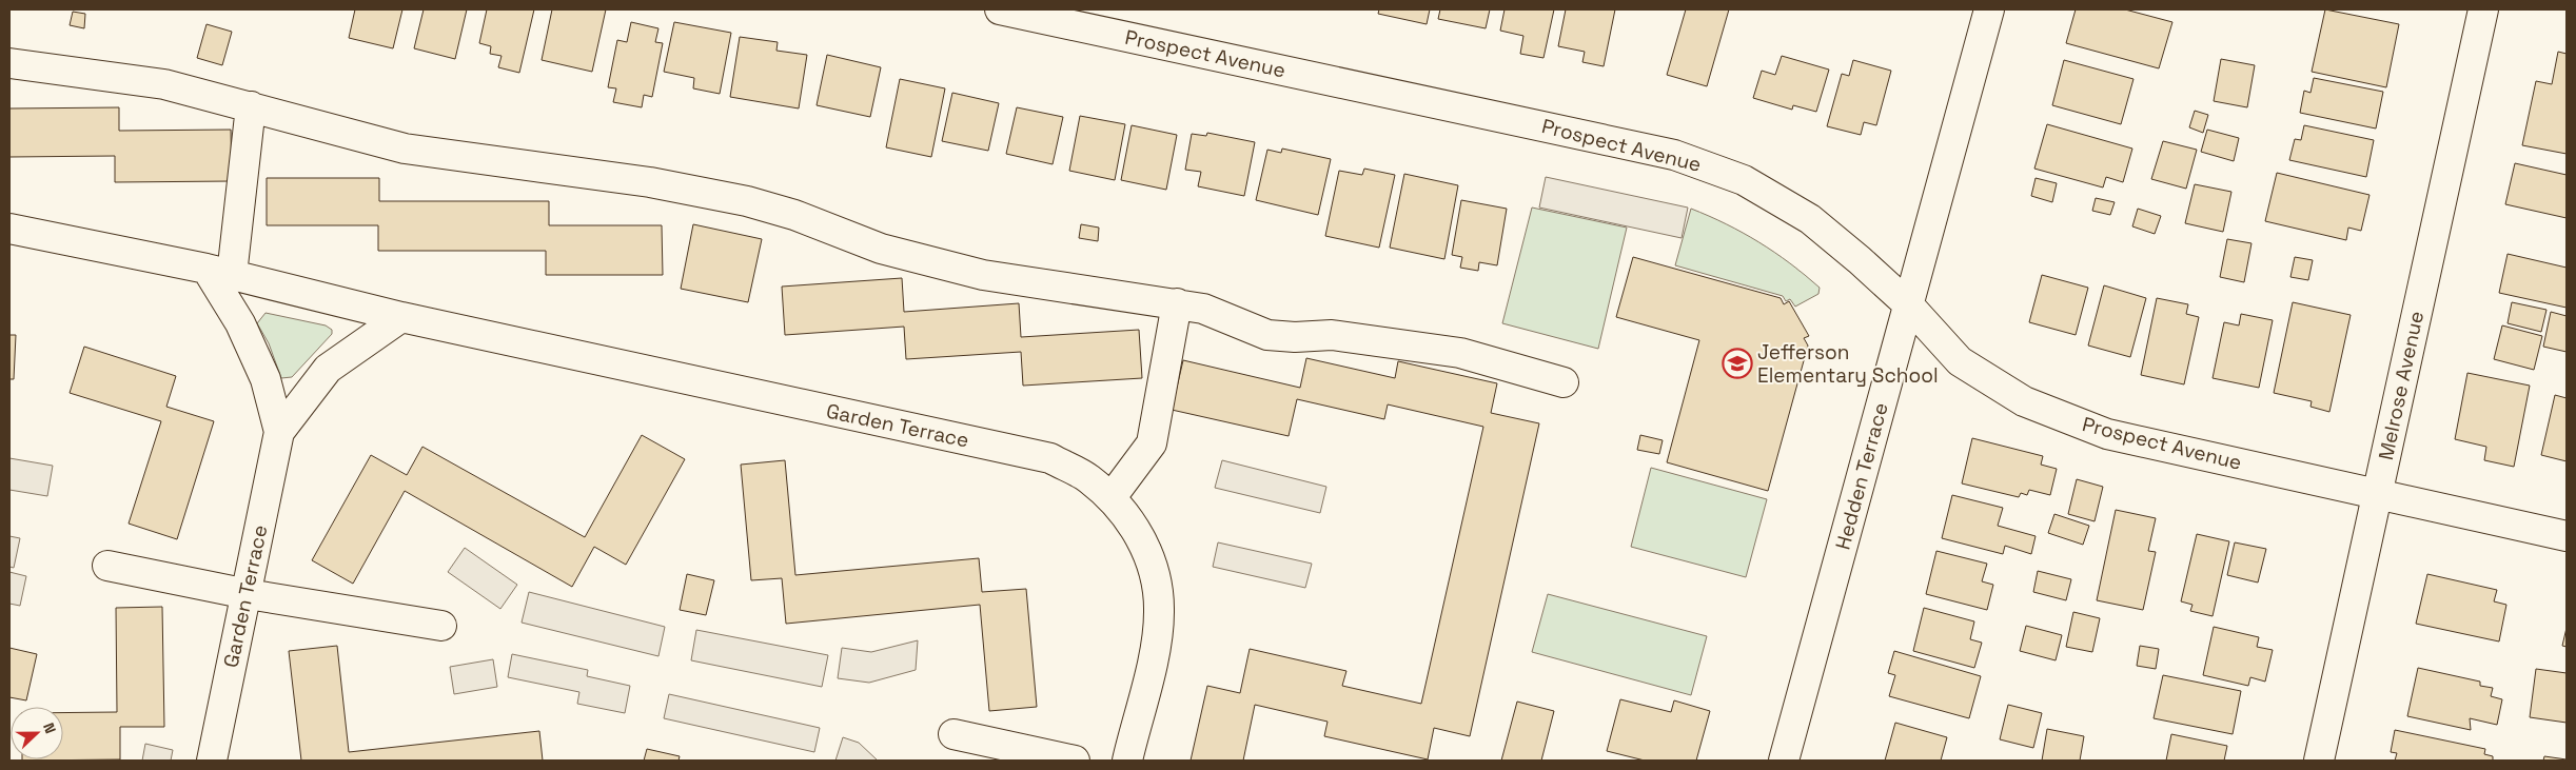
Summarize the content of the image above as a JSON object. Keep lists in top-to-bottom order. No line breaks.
{"streets":{"street":["Prospect Avenue","Melrose Avenue","Garden Terrace","Hedden Terrace"]},"crossings":[["Prospect Avenue","Melrose Avenue"],["Prospect Avenue","Hedden Terrace"]],"places":{"school or university":["Jefferson Elementary School"]},"north":"right"}
